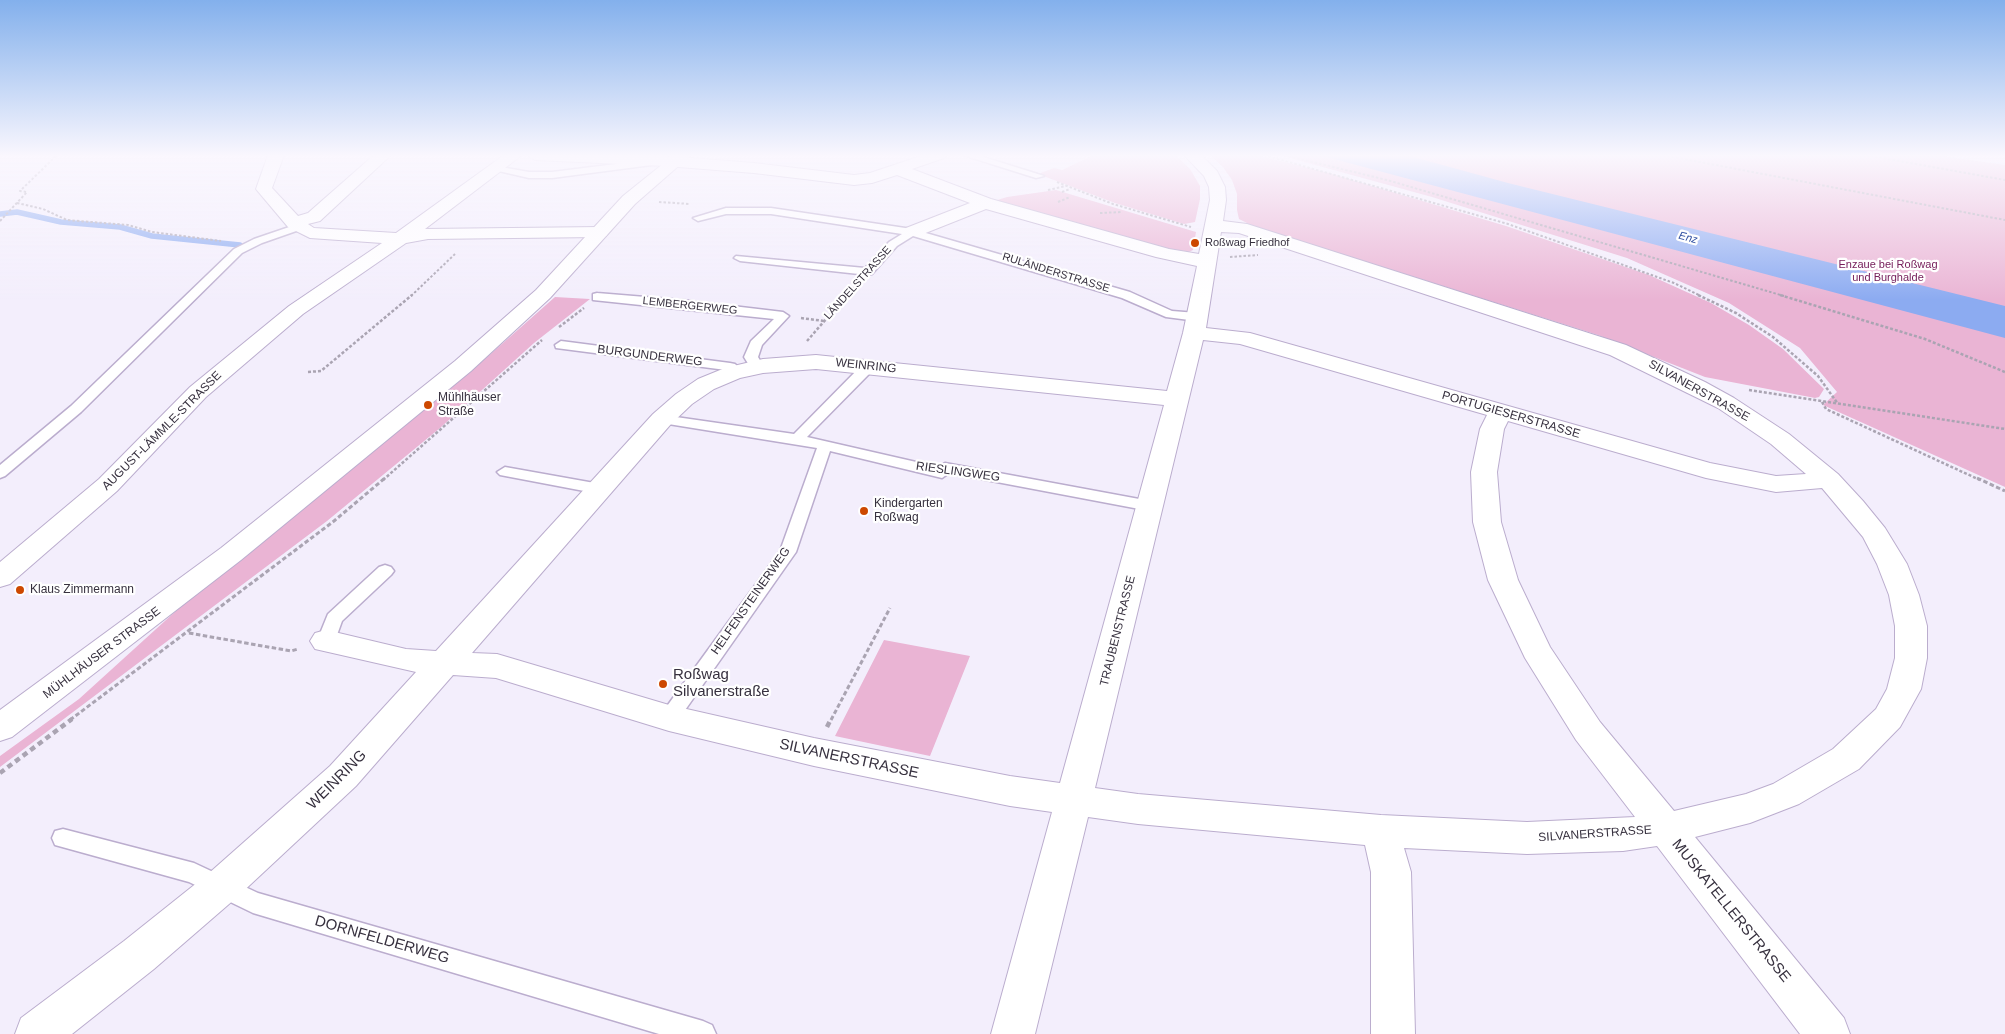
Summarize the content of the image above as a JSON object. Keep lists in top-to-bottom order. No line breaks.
{"streets":{"street":["LÄNDELSTRASSE","WEINRING","SILVANERSTRASSE","PORTUGIESERSTRASSE","AUGUST-LÄMMLE-STRASSE","TRAUBENSTRASSE","MÜHLHÄUSER STRASSE","MUSKATELLERSTRASSE"],"lane":["RULÄNDERSTRASSE","LEMBERGERWEG","BURGUNDERWEG","RIESLINGWEG","HELFENSTEINERWEG","DORNFELDERWEG"]},"crossings":[["RULÄNDERSTRASSE","LÄNDELSTRASSE"],["RULÄNDERSTRASSE","PORTUGIESERSTRASSE"],["RULÄNDERSTRASSE","TRAUBENSTRASSE"],["LEMBERGERWEG","BURGUNDERWEG"],["LEMBERGERWEG","WEINRING"],["BURGUNDERWEG","WEINRING"],["WEINRING","SILVANERSTRASSE"],["WEINRING","RIESLINGWEG"],["WEINRING","TRAUBENSTRASSE"],["WEINRING","DORNFELDERWEG"],["SILVANERSTRASSE","PORTUGIESERSTRASSE"],["SILVANERSTRASSE","HELFENSTEINERWEG"],["SILVANERSTRASSE","TRAUBENSTRASSE"],["SILVANERSTRASSE","MUSKATELLERSTRASSE"],["PORTUGIESERSTRASSE","TRAUBENSTRASSE"],["PORTUGIESERSTRASSE","MUSKATELLERSTRASSE"],["RIESLINGWEG","HELFENSTEINERWEG"],["RIESLINGWEG","TRAUBENSTRASSE"]],"water":["Enz"],"parks":["Enzaue bei Roßwag und Burghalde"],"places":["Roßwag Friedhof","Mühlhäuser Straße","Kindergarten Roßwag","Klaus Zimmermann","Roßwag Silvanerstraße"]}
